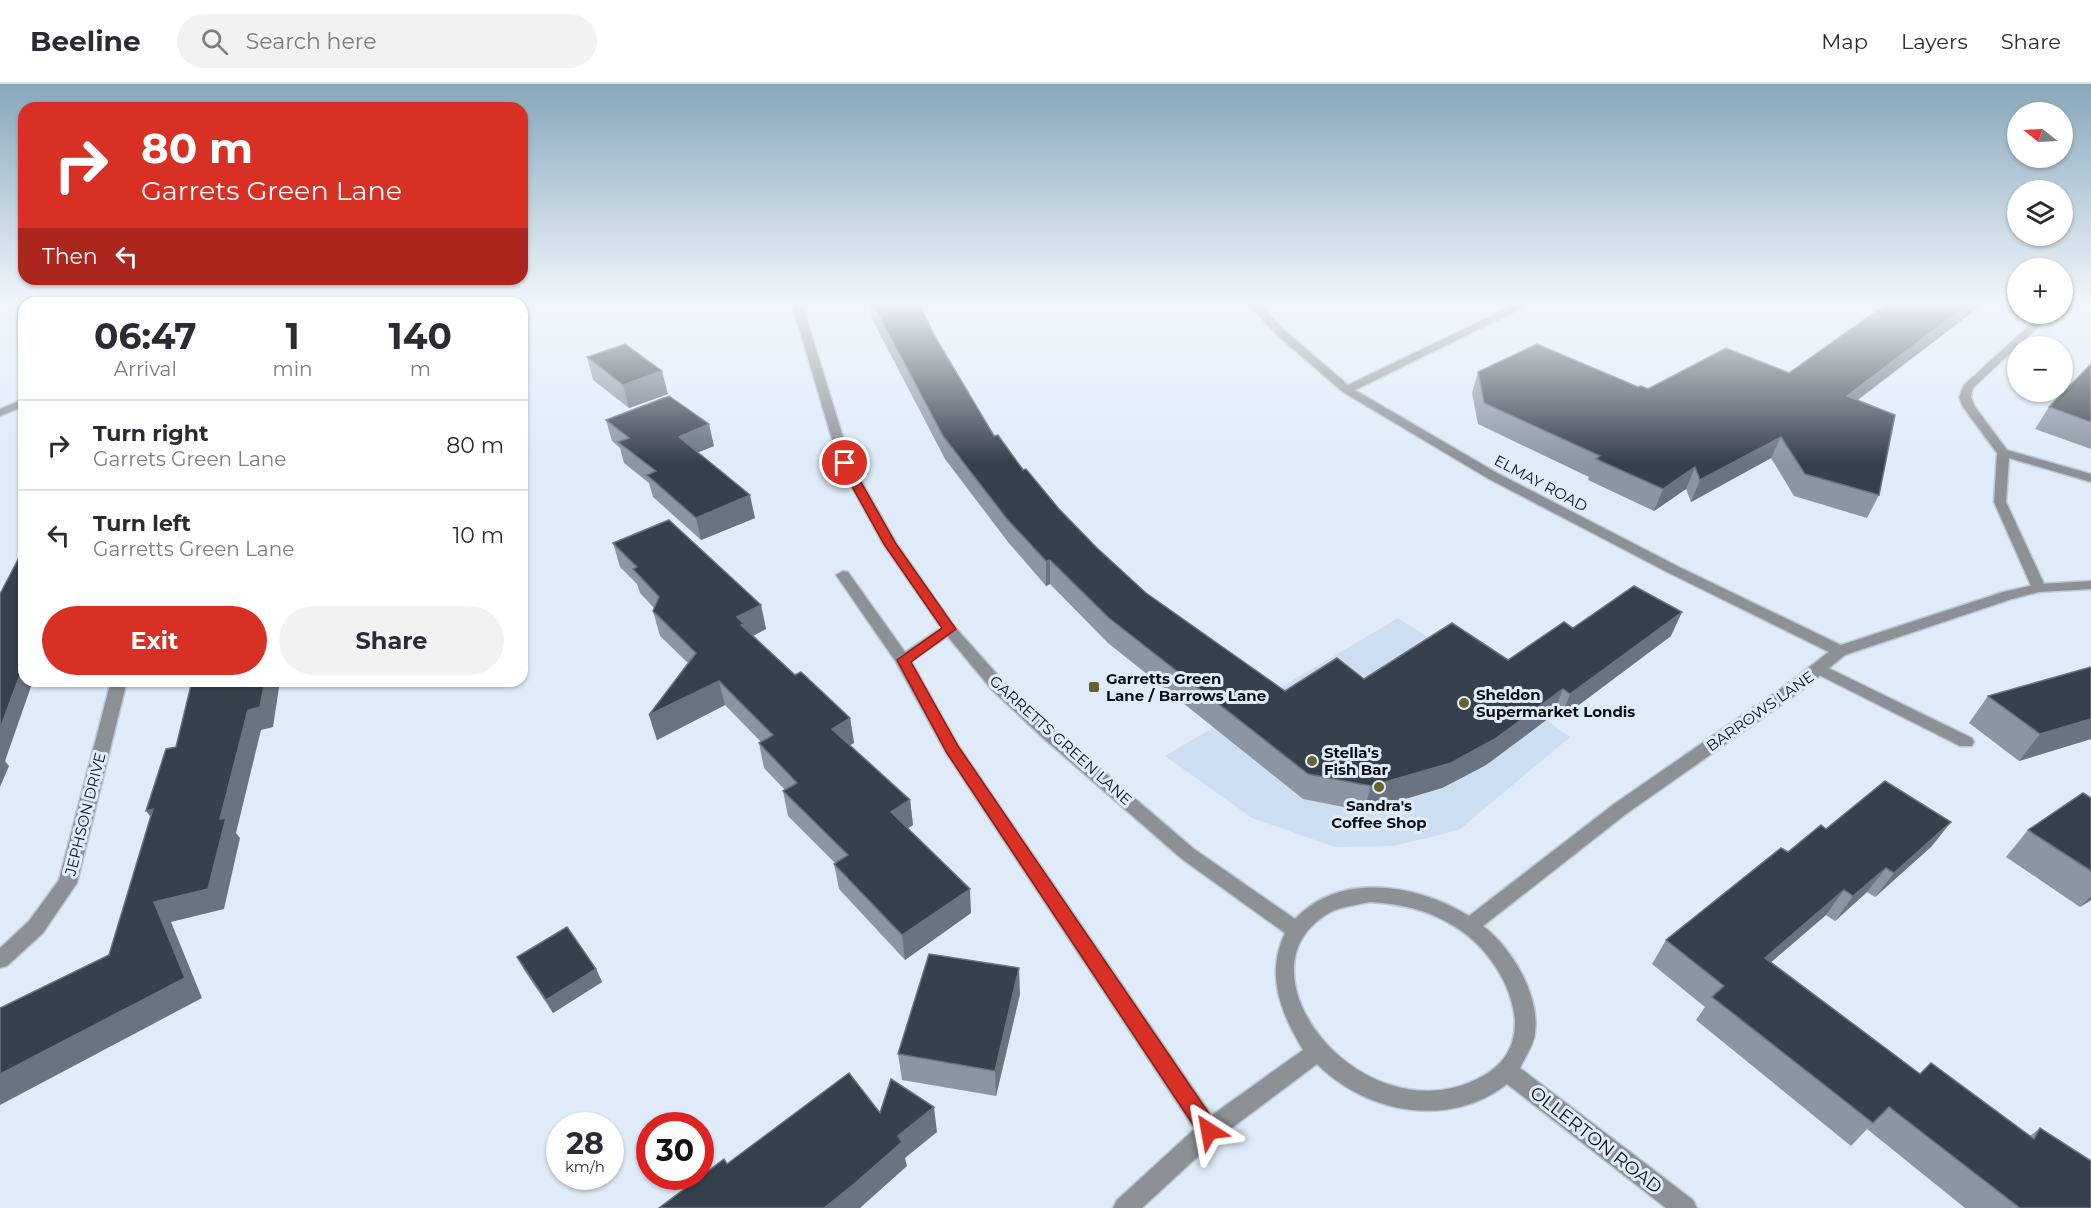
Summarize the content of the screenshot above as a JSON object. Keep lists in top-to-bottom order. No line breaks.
{"streets":{"street":["ELMAY ROAD","BARROWS LANE","GARRETTS GREEN LANE","JEPHSON DRIVE","OLLERTON ROAD"]},"crossings":[["ELMAY ROAD","BARROWS LANE"]],"places":{"transit":["Garretts Green Lane / Barrows Lane"],"other":["Sheldon Supermarket Londis","Stella's Fish Bar","Sandra's Coffee Shop"]},"north":"left","page":{"header":"Beeline","search":"Search here","nav":["Map","Layers","Share"],"map_buttons":["+","−"],"turn":["80 m","Garrets Green Lane"],"then":"Then","eta":["06:47","Arrival","1","min","140","m"],"list":[{"name":"Turn right","note":"Garrets Green Lane","value":"80 m"},{"name":"Turn left","note":"Garretts Green Lane","value":"10 m"}],"buttons":["Exit","Share"],"speed":"28 km/h","limit":"30"}}
